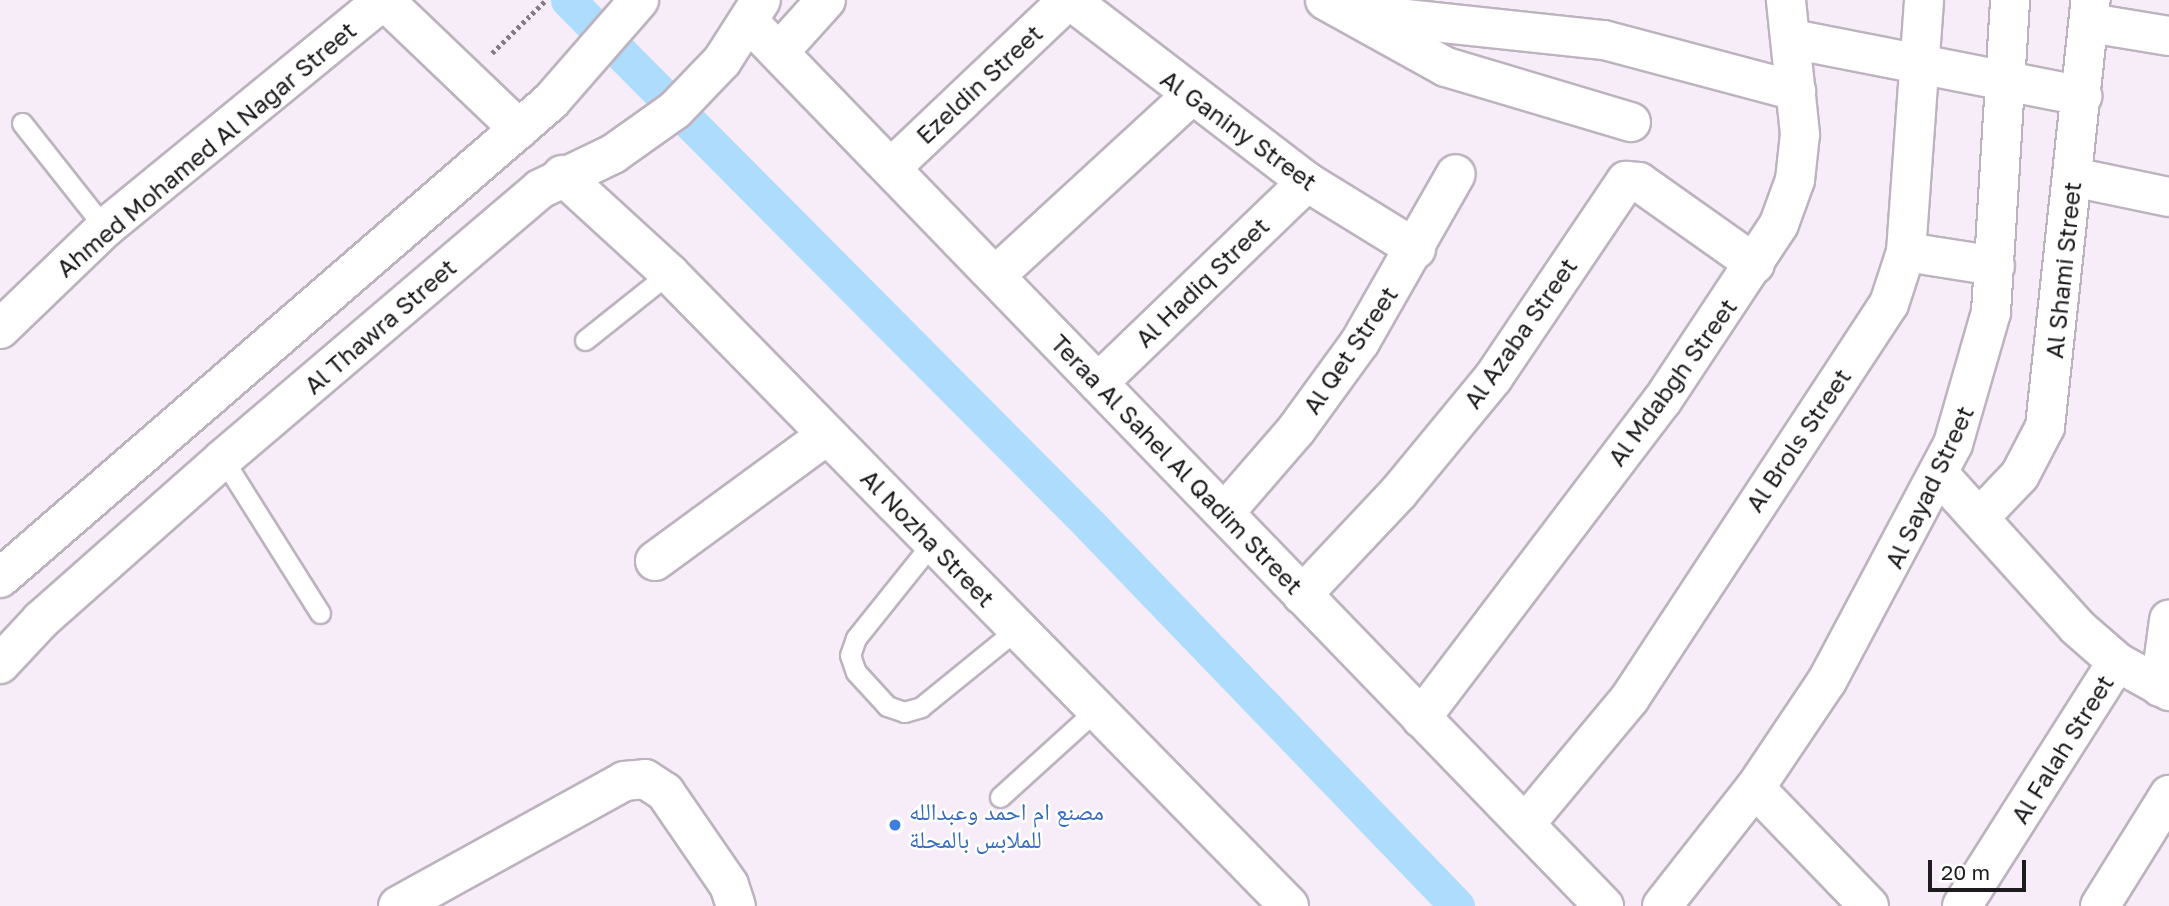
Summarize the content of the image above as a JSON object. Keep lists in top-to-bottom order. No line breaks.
{"streets":{"street":["Ezeldin Street","Al Ganiny Street","Ahmed Mohamed Al Nagar Street","Al Shami Street","Al Hadiq Street","Al Thawra Street","Al Azaba Street","Al Qet Street","Al Mdabgh Street","Al Brols Street","Teraa Al Sahel Al Qadim Street","Al Sayad Street","Al Nozha Street","Al Falah Street"]},"crossings":[["Ezeldin Street","Al Ganiny Street"],["Ezeldin Street","Teraa Al Sahel Al Qadim Street"],["Al Ganiny Street","Al Hadiq Street"],["Al Ganiny Street","Al Qet Street"],["Al Hadiq Street","Teraa Al Sahel Al Qadim Street"],["Al Thawra Street","Teraa Al Sahel Al Qadim Street"],["Al Thawra Street","Al Nozha Street"],["Al Azaba Street","Al Mdabgh Street"],["Al Azaba Street","Teraa Al Sahel Al Qadim Street"],["Al Qet Street","Teraa Al Sahel Al Qadim Street"],["Al Mdabgh Street","Teraa Al Sahel Al Qadim Street"],["Al Brols Street","Teraa Al Sahel Al Qadim Street"]],"places":["مصنع ام احمد وعبدالله للملابس بالمحلة"],"scale_bar":"20 m"}
